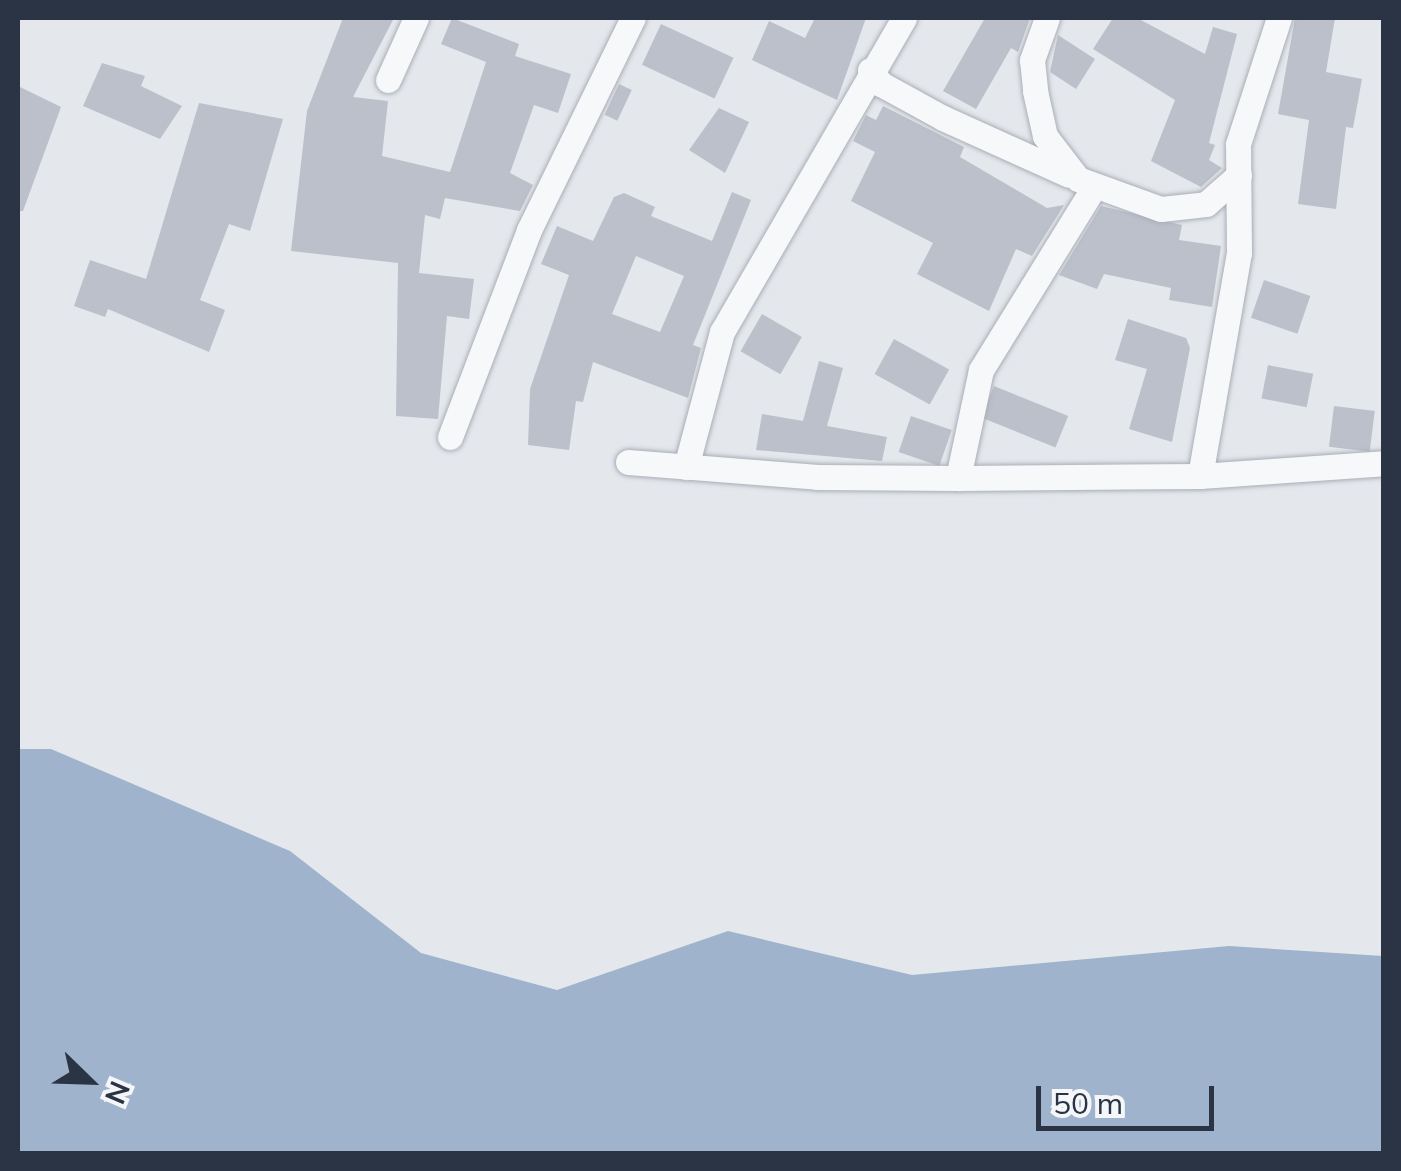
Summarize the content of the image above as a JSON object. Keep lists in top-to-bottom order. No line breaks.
{"scale_bar":"50 m","north":"bottom right"}
